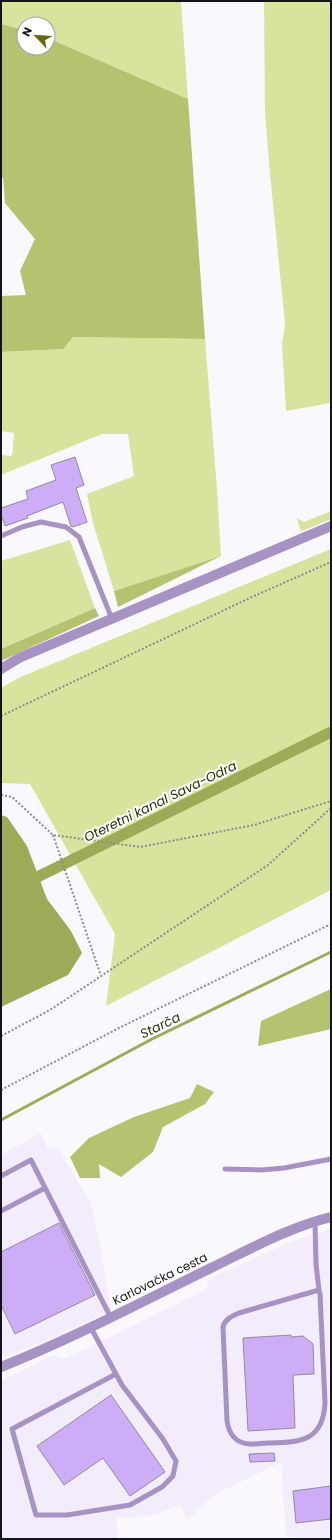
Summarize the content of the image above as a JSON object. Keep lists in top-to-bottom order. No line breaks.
{"streets":{"street":["Karlovačka cesta"]},"water":["Oteretni kanal Sava-Odra","Starča"],"north":"top left"}
